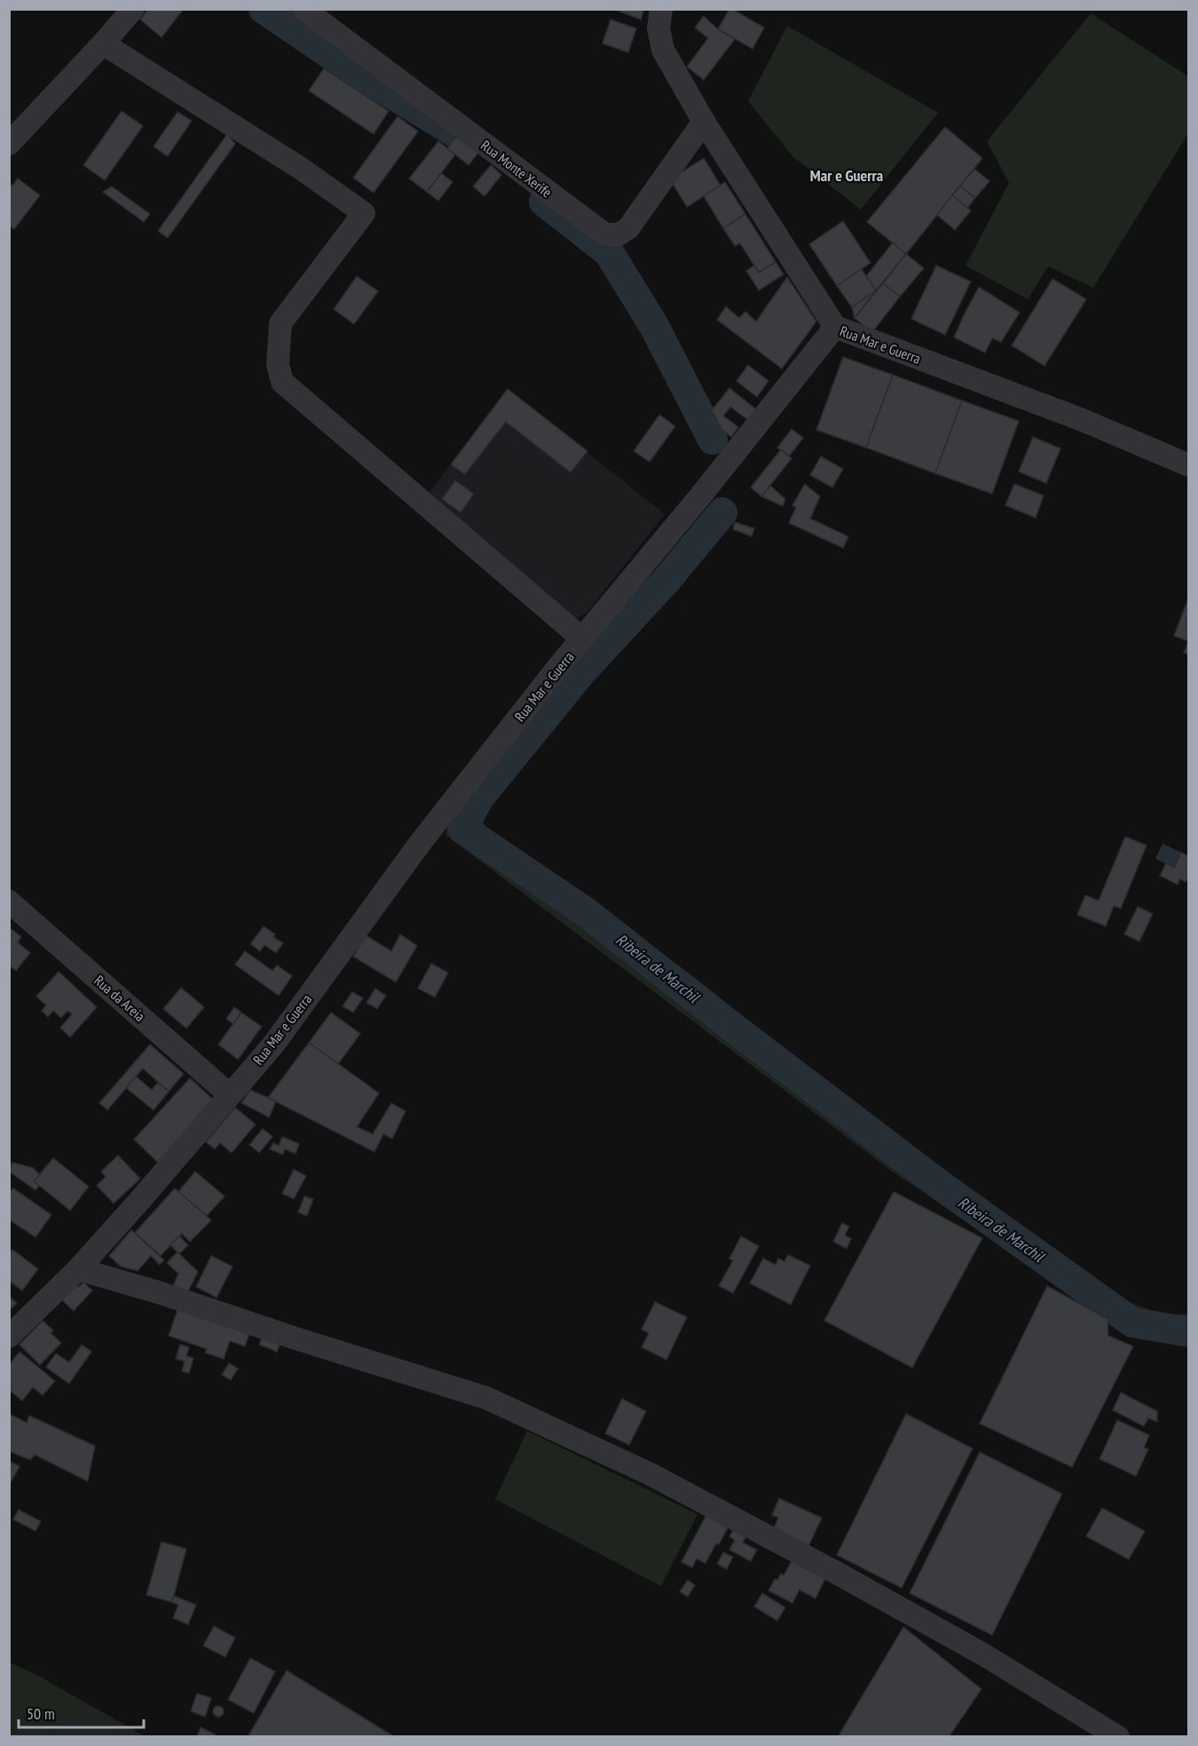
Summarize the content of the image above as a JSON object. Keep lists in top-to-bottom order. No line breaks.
{"streets":{"street":["Rua Monte Xerife","Rua Mar e Guerra","Rua da Areia"]},"crossings":[["Rua Mar e Guerra","Rua da Areia"]],"districts":["Mar e Guerra"],"water":["Ribeira de Marchil"],"scale_bar":"50 m"}
